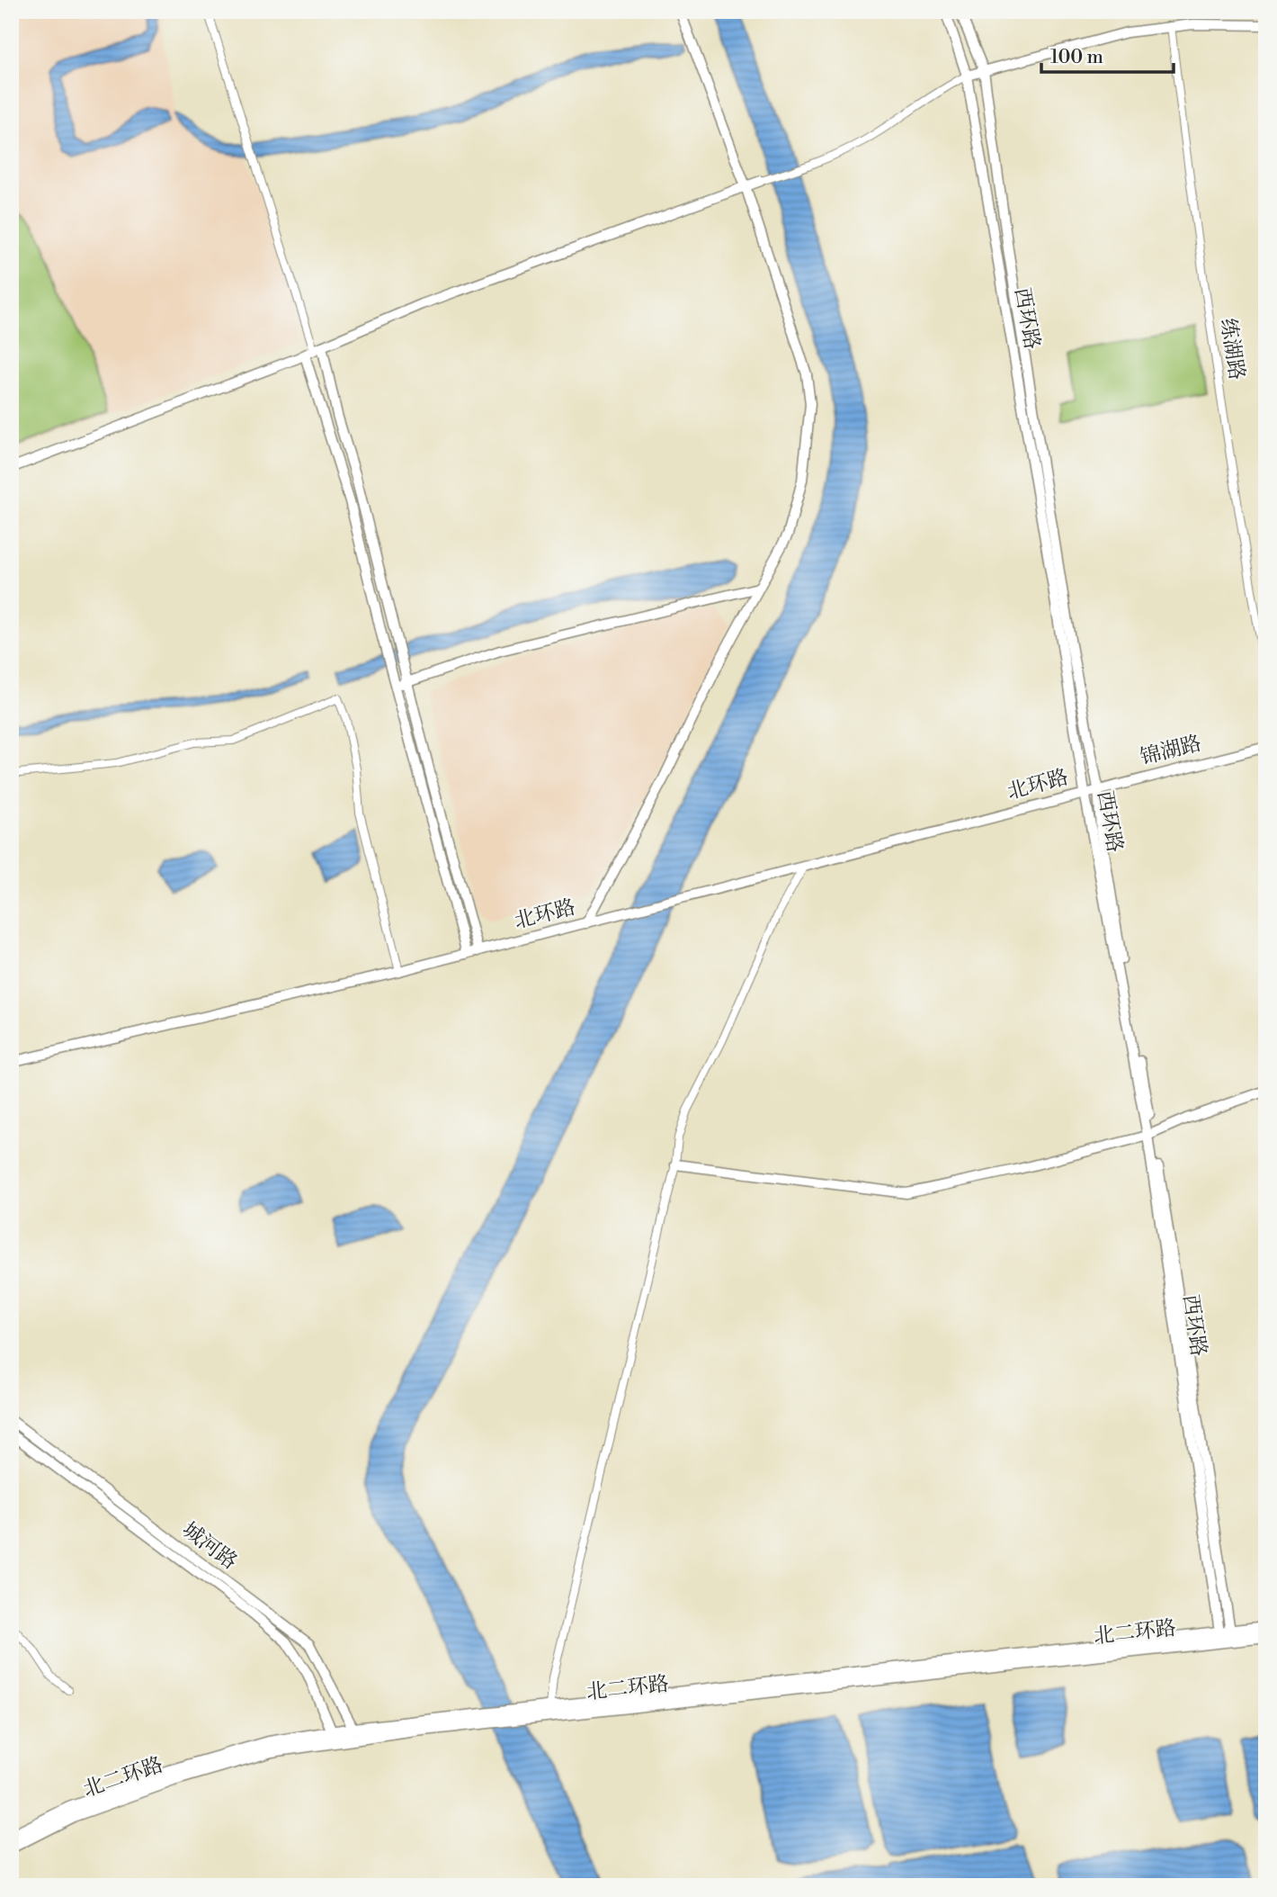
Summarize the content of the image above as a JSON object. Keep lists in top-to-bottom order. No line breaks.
{"streets":{"main road":["北二环路"],"street":["西环路","练湖路","锦湖路","北环路","城河路"]},"crossings":[["西环路","锦湖路"],["西环路","北环路"],["西环路","北二环路"],["锦湖路","北环路"],["城河路","北二环路"]],"scale_bar":"100 m"}
